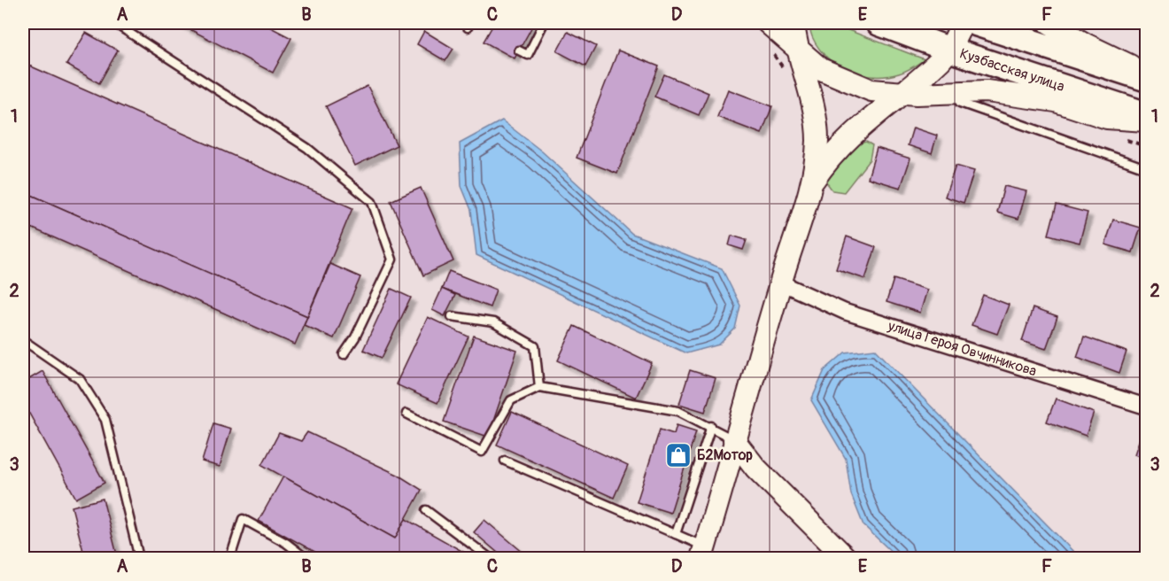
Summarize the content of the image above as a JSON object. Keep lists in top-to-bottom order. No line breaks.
{"streets":{"main road":["Кузбасская улица"],"street":["улица Героя Овчинникова"]},"places":{"shop":["Б2Мотор"]},"grid":{"columns":["A","B","C","D","E","F"],"rows":["1","2","3"]}}
